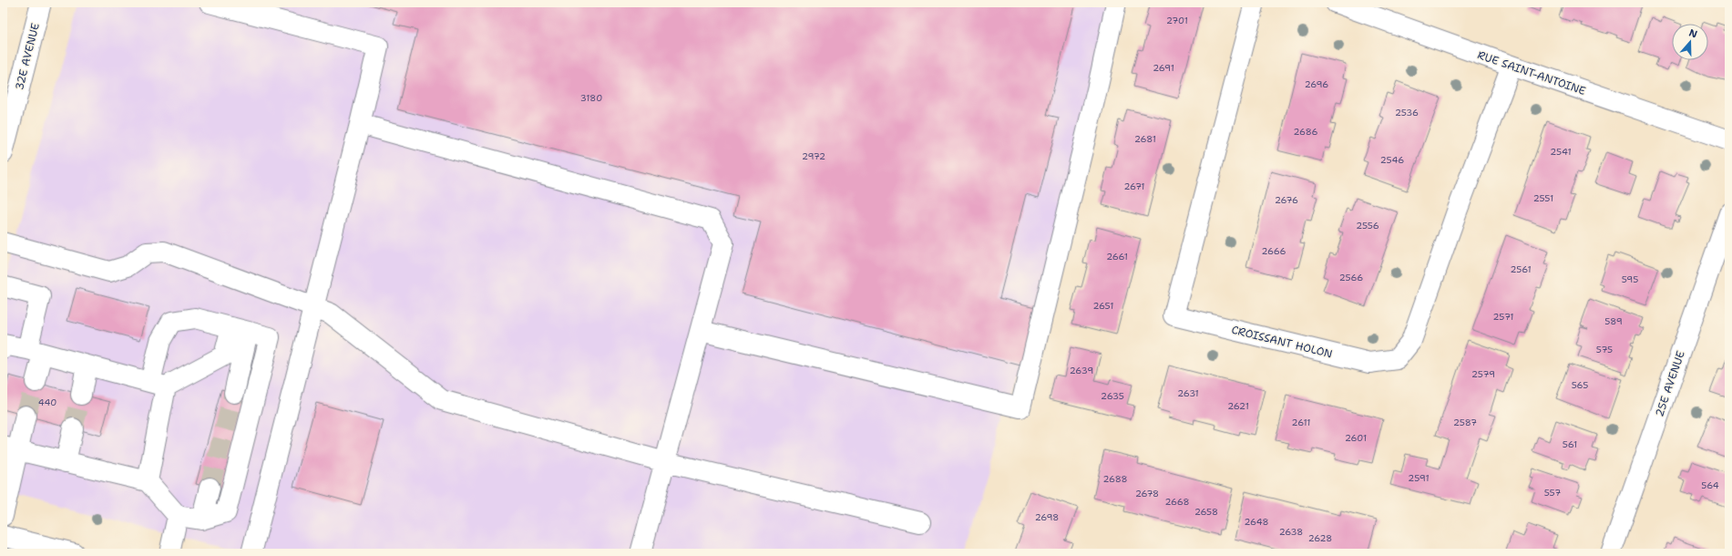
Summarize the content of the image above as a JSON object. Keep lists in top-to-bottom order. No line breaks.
{"streets":{"street":["32E AVENUE","RUE SAINT-ANTOINE","CROISSANT HOLON","25E AVENUE"]},"crossings":[["RUE SAINT-ANTOINE","CROISSANT HOLON"]],"house_numbers":["2701","2691","2696","3180","2536","2686","2681","2541","2972","2546","2671","2551","2676","2556","2666","2661","2561","2566","595","2651","2571","589","575","2639","2579","565","2631","2635","440","2621","2611","2587","2601","561","2591","2688","564","557","2678","2668","2658","2698","2648","2638","2628"],"north":"top"}
